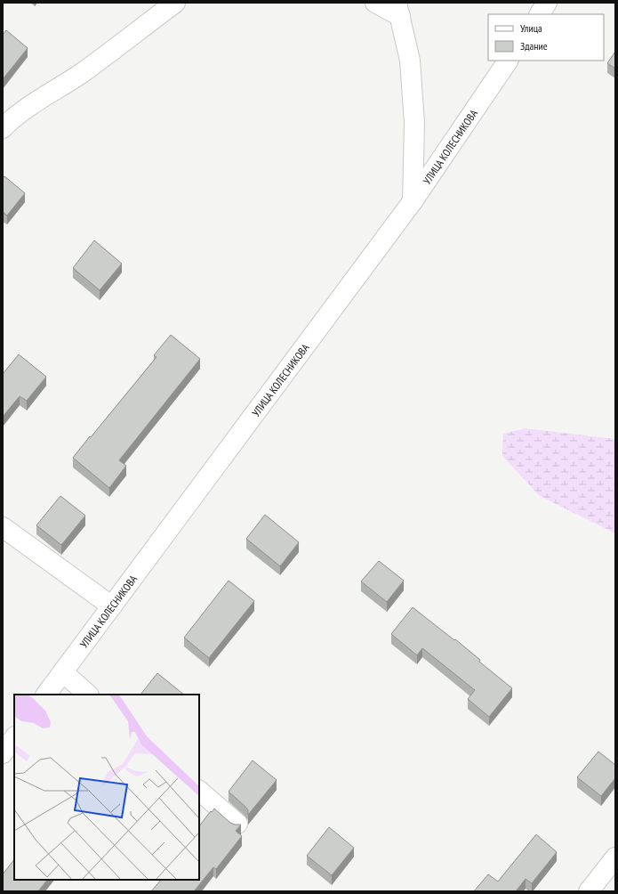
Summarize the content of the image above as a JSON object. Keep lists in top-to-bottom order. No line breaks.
{"streets":{"street":["УЛИЦА КОЛЕСНИКОВА"]},"legend":["Улица","Здание"]}
